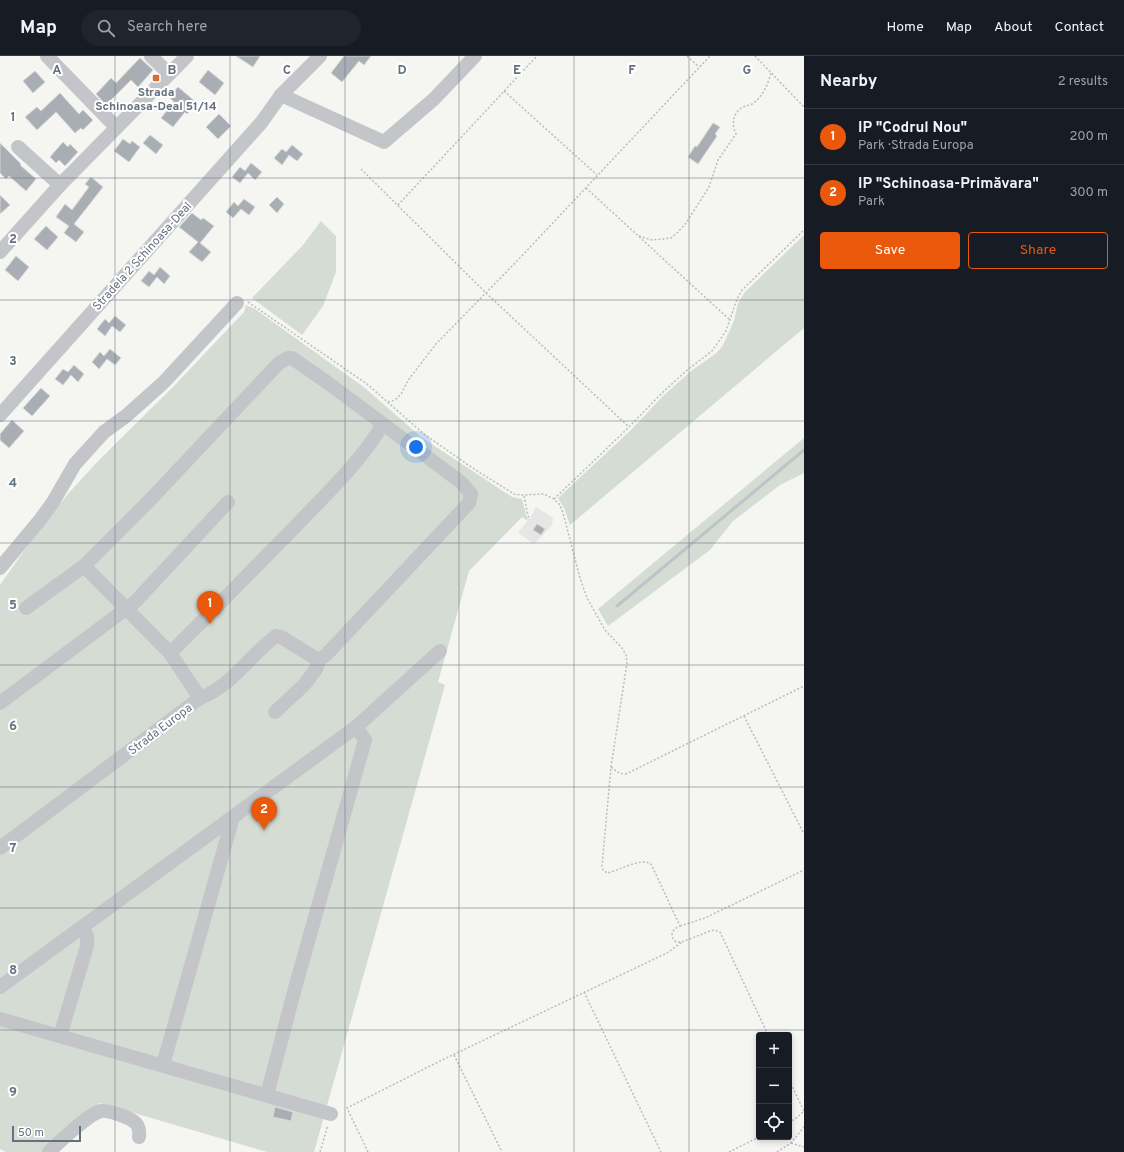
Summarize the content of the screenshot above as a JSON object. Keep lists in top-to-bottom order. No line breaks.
{"streets":{"street":["Stradela 2 Schinoasa-Deal","Strada Europa"]},"places":{"transit":["Strada Schinoasa-Deal 51/14"]},"scale_bar":"50 m","page":{"header":"Map","search":"Search here","nav":["Home","Map","About","Contact"],"heading":["Nearby","2 results"],"list":[{"mark":"1","name":"IP \"Codrul Nou\"","note":"Park · Strada Europa","value":"200 m"},{"mark":"2","name":"IP \"Schinoasa-Primăvara\"","note":"Park","value":"300 m"}],"buttons":["Save","Share"],"pins":["1","2"],"map_buttons":["+","−"],"scale":"50 m"},"grid":{"columns":["A","B","C","D","E","F","G"],"rows":["1","2","3","4","5","6","7","8","9"]}}
